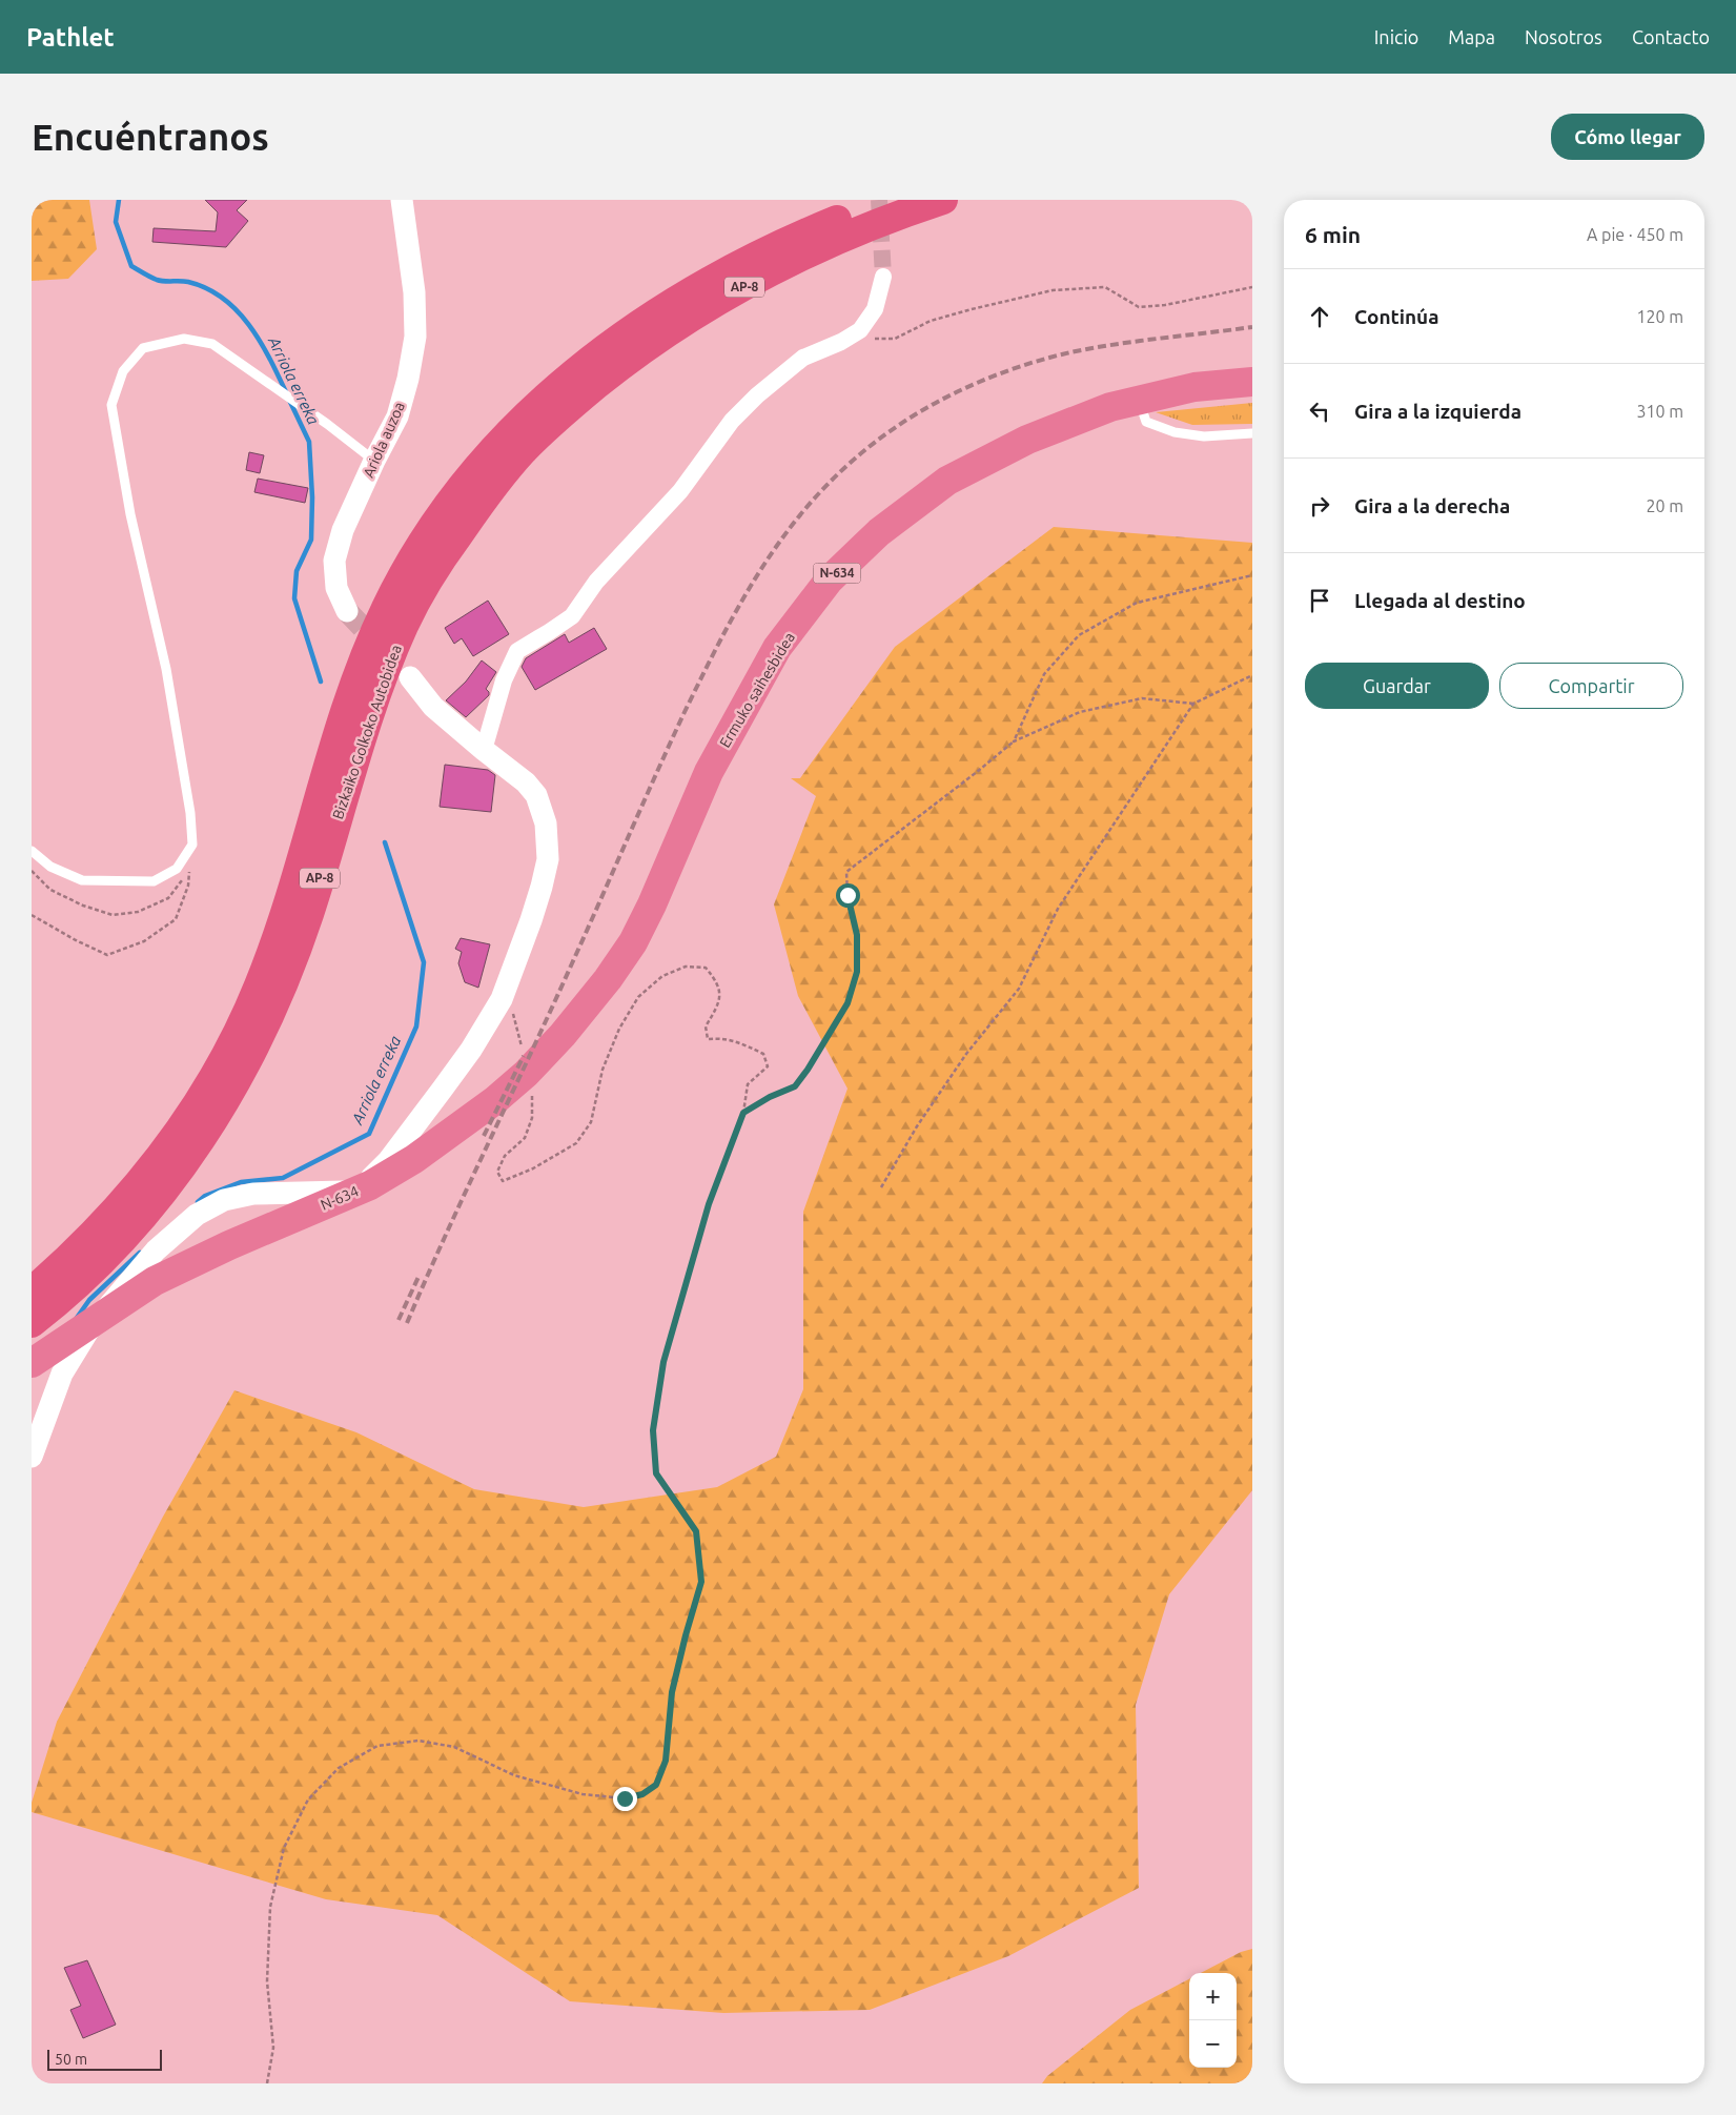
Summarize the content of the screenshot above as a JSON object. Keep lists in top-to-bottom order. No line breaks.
{"streets":{"highway":["AP-8","N-634","Ermuko saihesbidea","Bizkaiko Golkoko Autobidea"],"street":["Ariola auzoa"]},"crossings":[["N-634","Ermuko saihesbidea"]],"water":["Arriola erreka"],"scale_bar":"50 m","page":{"header":"Pathlet","nav":["Inicio","Mapa","Nosotros","Contacto"],"buttons":["Cómo llegar",["Guardar","Compartir"]],"title":"Encuéntranos","heading":["6 min","A pie · 450 m"],"list":[["Continúa","120 m"],["Gira a la izquierda","310 m"],["Gira a la derecha","20 m"],"Llegada al destino"],"map_buttons":["+","−"],"scale":"50 m"}}
